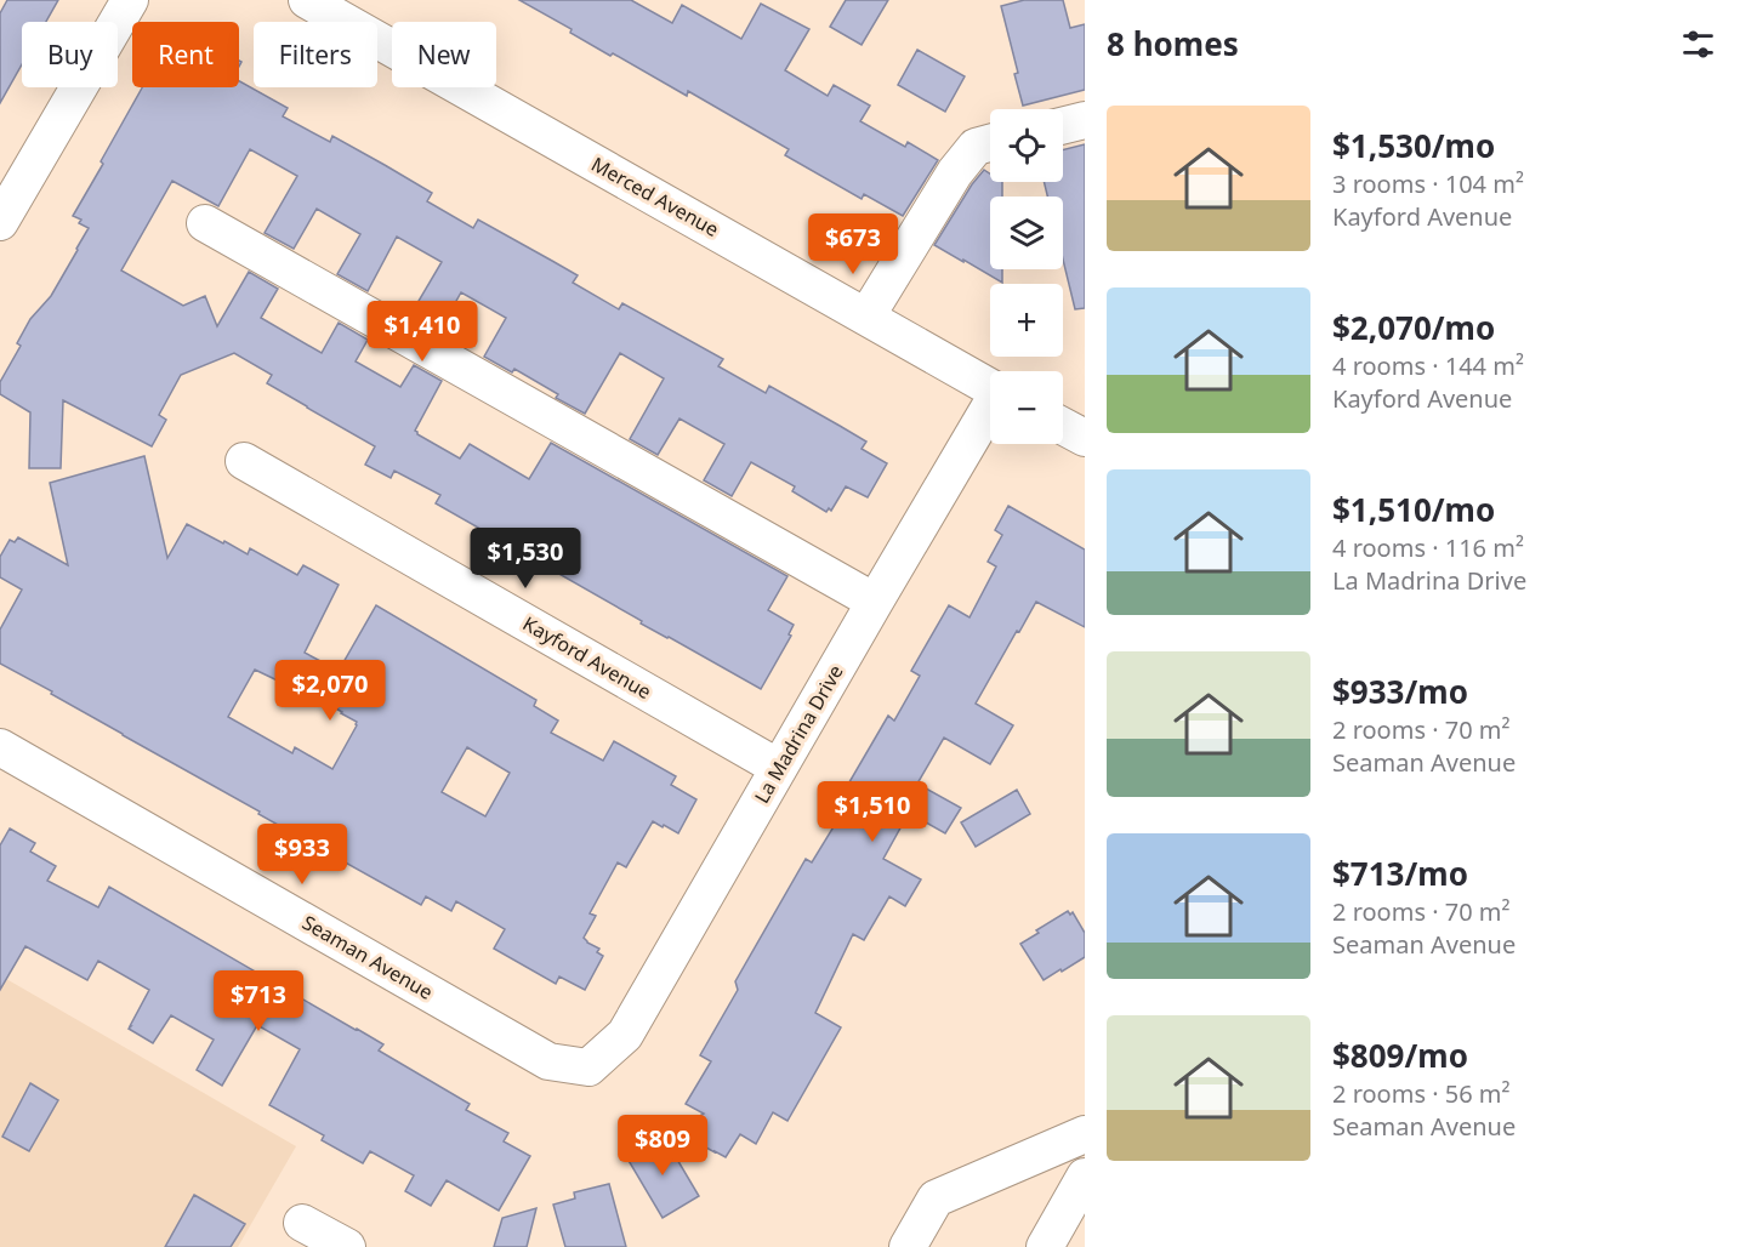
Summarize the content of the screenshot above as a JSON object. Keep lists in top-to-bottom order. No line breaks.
{"streets":{"street":["Merced Avenue","Kayford Avenue","La Madrina Drive","Seaman Avenue"]},"crossings":[["Kayford Avenue","La Madrina Drive"],["La Madrina Drive","Seaman Avenue"]],"page":{"heading":"8 homes","chip":["Buy","Rent","Filters","New"],"list":[{"name":"$1,530/mo","note":"3 rooms · 104 m² · Kayford Avenue"},{"name":"$2,070/mo","note":"4 rooms · 144 m² · Kayford Avenue"},{"name":"$1,510/mo","note":"4 rooms · 116 m² · La Madrina Drive"},{"name":"$933/mo","note":"2 rooms · 70 m² · Seaman Avenue"},{"name":"$713/mo","note":"2 rooms · 70 m² · Seaman Avenue"},{"name":"$809/mo","note":"2 rooms · 56 m² · Seaman Avenue"}],"map_buttons":["+","−"],"price":["$673","$1,410","$1,530","$2,070","$1,510","$933","$713","$809"]}}
